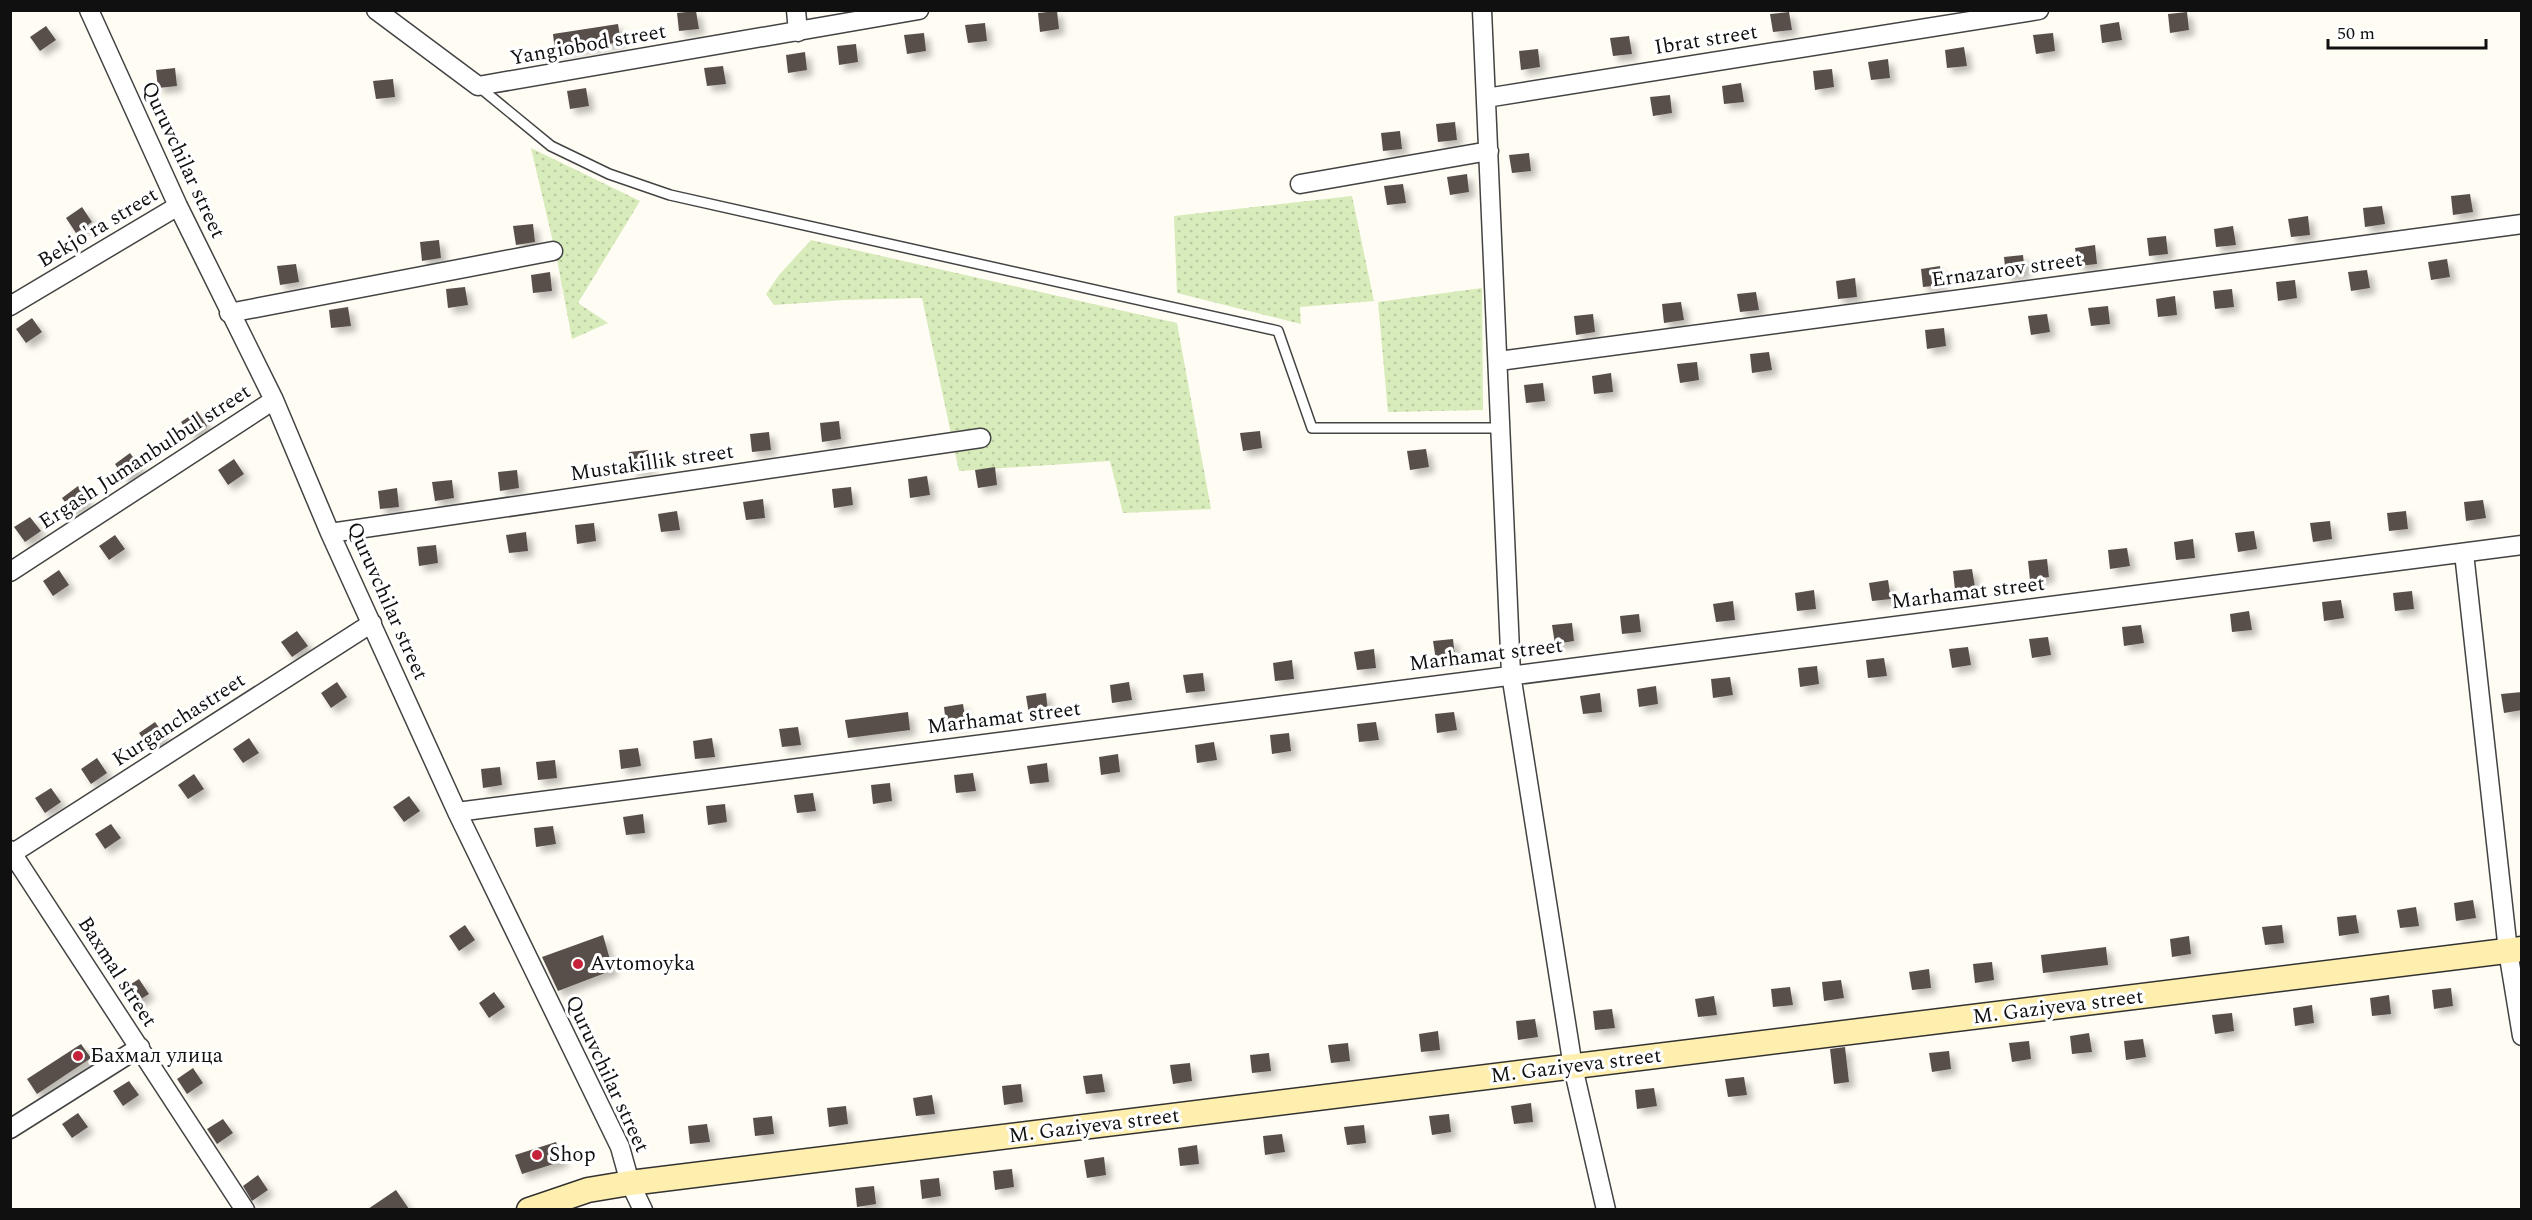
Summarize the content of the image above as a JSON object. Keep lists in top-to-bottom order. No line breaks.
{"streets":{"street":["Ibrat street","Yangiobod street","Quruvchilar street","Bekjo'ra street","Ernazarov street","Ergash Jumanbulbul street","Mustakillik street","Marhamat street","Kurganchastreet","Baxmal street","M. Gaziyeva street"]},"crossings":[["Quruvchilar street","Bekjo'ra street"],["Quruvchilar street","Ergash Jumanbulbul street"],["Quruvchilar street","Mustakillik street"],["Quruvchilar street","Marhamat street"],["Quruvchilar street","Kurganchastreet"],["Quruvchilar street","M. Gaziyeva street"],["Kurganchastreet","Baxmal street"]],"places":["Avtomoyka","Бахмал улица","Shop"],"scale_bar":"50 m"}
